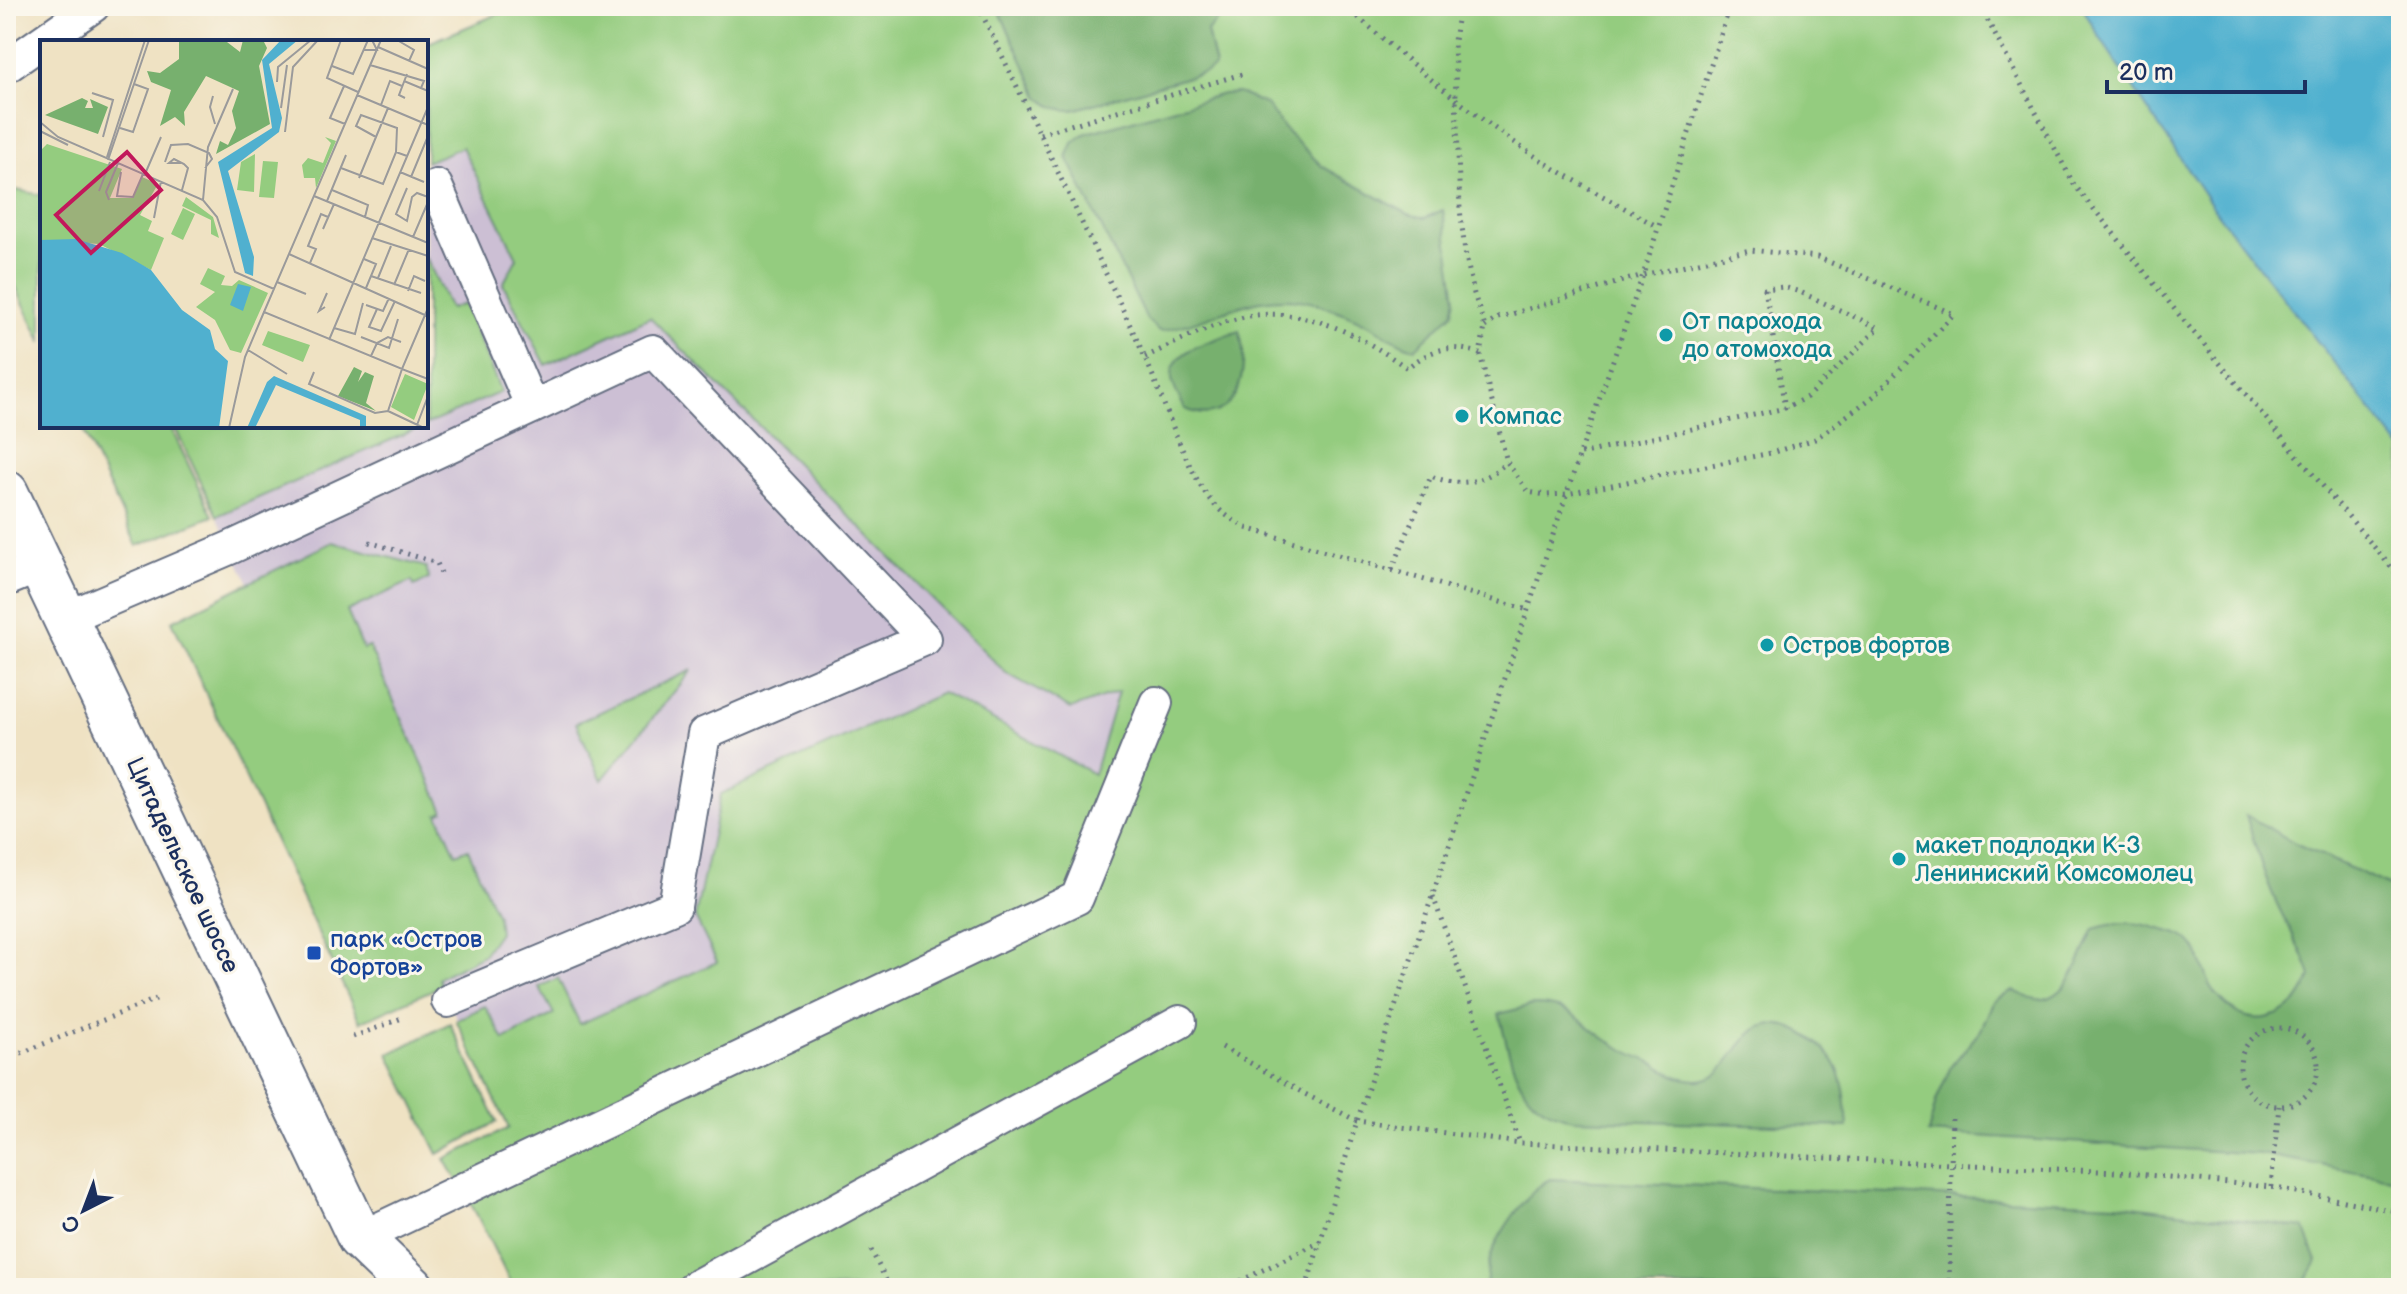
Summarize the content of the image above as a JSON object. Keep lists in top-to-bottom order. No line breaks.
{"streets":{"street":["Цитадельское шоссе"]},"places":{"other":["От парохода до атомохода","Компас","Остров фортов","макет подлодки К-3 Лениниский Комсомолец"],"transit":["парк «Остров Фортов»"]},"scale_bar":"20 m","north":"bottom left"}
